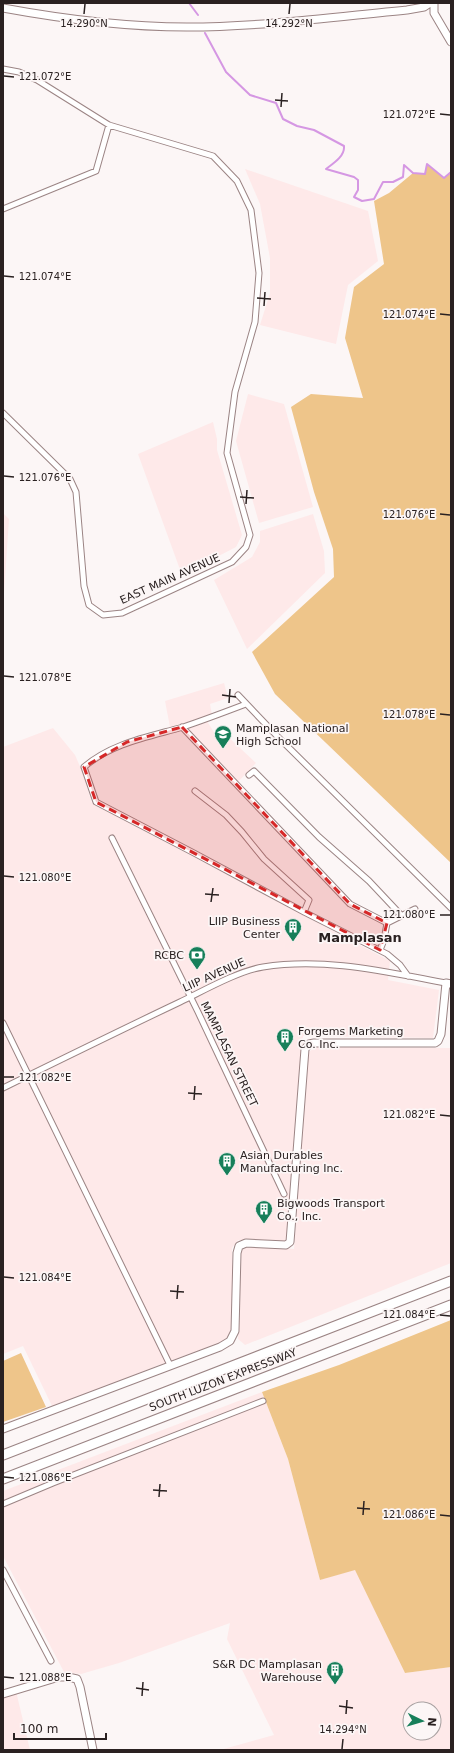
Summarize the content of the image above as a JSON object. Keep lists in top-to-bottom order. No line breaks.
{"streets":{"highway":["SOUTH LUZON EXPRESSWAY"],"street":["EAST MAIN AVENUE","LIIP AVENUE","MAMPLASAN STREET"]},"crossings":[["LIIP AVENUE","MAMPLASAN STREET"]],"districts":["Mamplasan"],"places":{"school or university":["Mamplasan National High School"],"building":["LIIP Business Center","Forgems Marketing Co. Inc.","Asian Durables Manufacturing Inc.","Bigwoods Transport Co., Inc.","S&R DC Mamplasan Warehouse"],"bank":["RCBC"]},"scale_bar":"100 m","north":"right","coordinates":["14.290°N","14.292°N","121.072°E","121.074°E","121.076°E","121.078°E","121.080°E","121.082°E","121.084°E","121.086°E","121.088°E","14.294°N"]}
